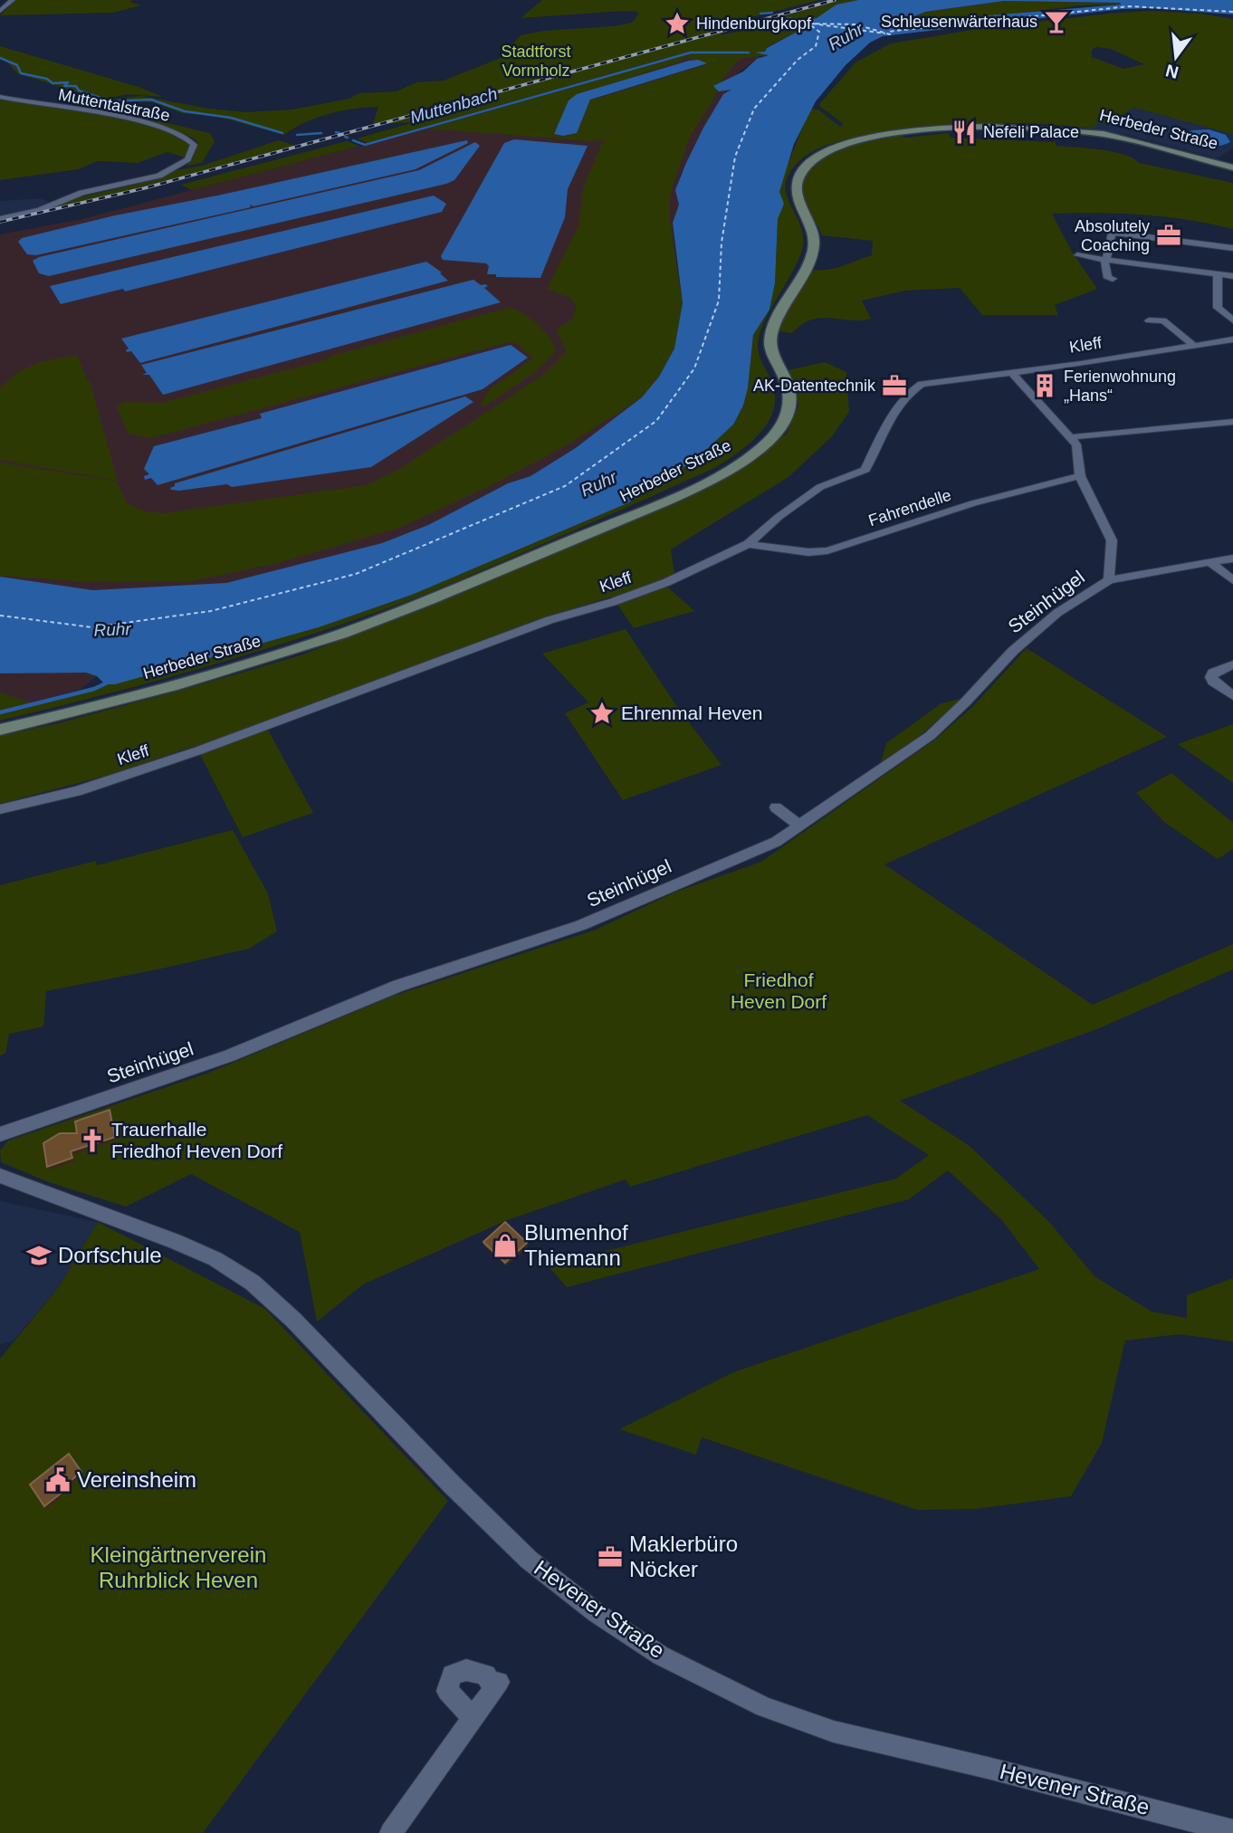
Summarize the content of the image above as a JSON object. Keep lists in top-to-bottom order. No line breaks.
{"streets":{"main road":["Herbeder Straße"],"street":["Muttentalstraße","Kleff","Fahrendelle","Steinhügel","Hevener Straße"]},"crossings":[["Kleff","Fahrendelle"]],"water":["Ruhr","Muttenbach"],"parks":["Stadtforst Vormholz","Friedhof Heven Dorf","Kleingärtnerverein Ruhrblick Heven"],"places":{"bar":["Schleusenwärterhaus"],"place":["Hindenburgkopf","Ehrenmal Heven"],"restaurant":["Nefeli Palace"],"office":["Absolutely Coaching","AK-Datentechnik","Maklerbüro Nöcker"],"building":["Ferienwohnung „Hans“"],"church":["Trauerhalle Friedhof Heven Dorf"],"shop":["Blumenhof Thiemann"],"school or university":["Dorfschule"],"public building":["Vereinsheim"]},"north":"bottom"}
